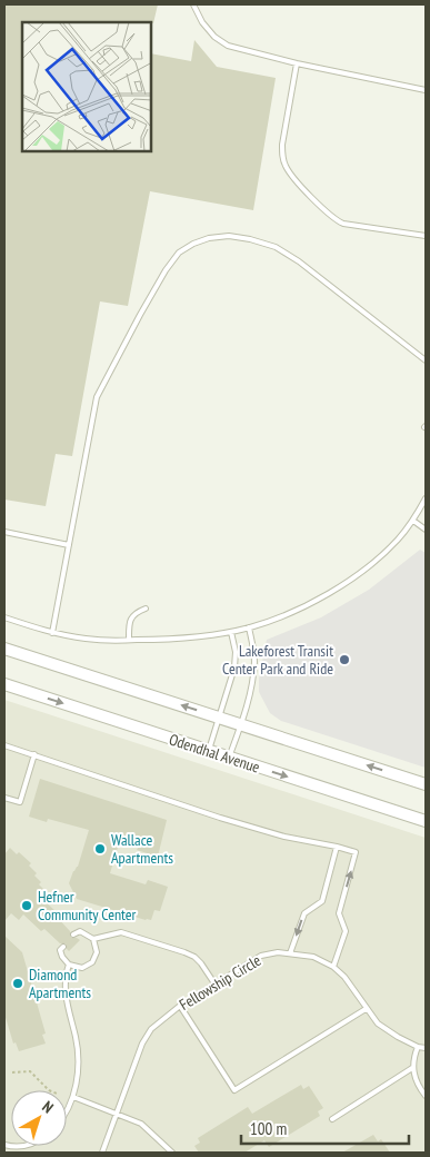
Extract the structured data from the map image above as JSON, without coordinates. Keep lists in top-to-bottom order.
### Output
{
  "streets": {
    "street": ["Odendhal Avenue"],
    "lane": ["Fellowship Circle"]
  },
  "places": [
    "Lakeforest Transit Center Park and Ride",
    "Wallace Apartments",
    "Hefner Community Center",
    "Diamond Apartments"
  ],
  "scale_bar": "100 m",
  "north": "top right"
}
